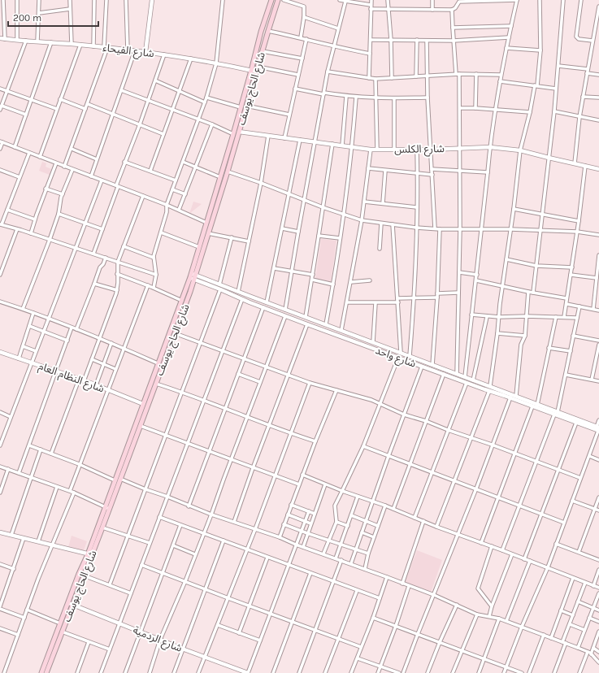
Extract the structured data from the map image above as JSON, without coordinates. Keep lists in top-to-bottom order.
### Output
{
  "streets": {
    "main road": ["شارع الحاج يوسف"],
    "street": [
      "شارع الفيحاء",
      "شارع الكلس",
      "شارع واحد",
      "شارع النظام العام",
      "شارع الردمية"
    ]
  },
  "crossings": [
    ["شارع الفيحاء", "شارع الحاج يوسف"],
    ["شارع الحاج يوسف", "شارع الكلس"],
    ["شارع الحاج يوسف", "شارع واحد"],
    ["شارع الحاج يوسف", "شارع النظام العام"],
    ["شارع الحاج يوسف", "شارع الردمية"]
  ],
  "scale_bar": "200 m"
}
